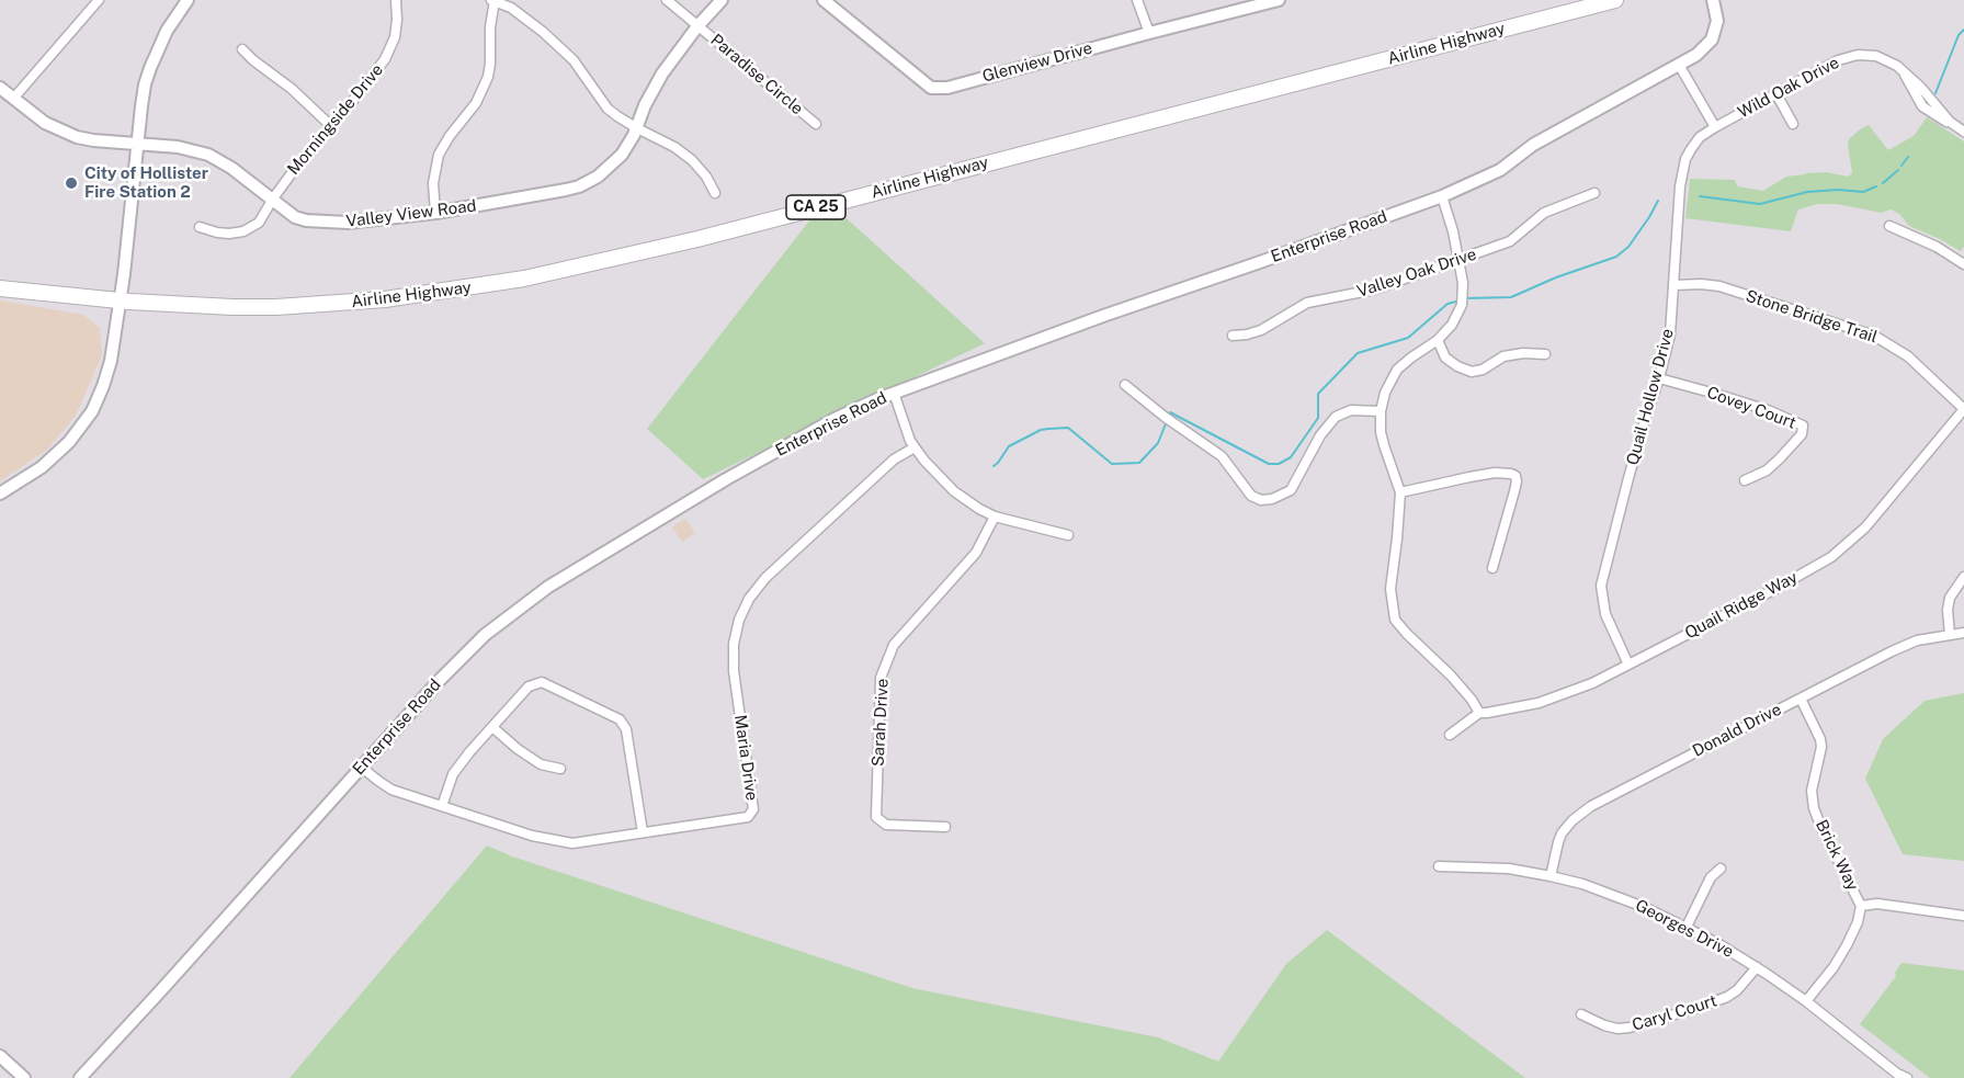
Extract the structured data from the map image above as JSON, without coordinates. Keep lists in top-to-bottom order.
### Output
{
  "streets": {
    "main road": ["Airline Highway", "CA 25"],
    "street": [
      "Glenview Drive",
      "Paradise Circle",
      "Wild Oak Drive",
      "Morningside Drive",
      "Valley View Road",
      "Enterprise Road",
      "Valley Oak Drive",
      "Stone Bridge Trail",
      "Quail Hollow Drive",
      "Covey Court",
      "Quail Ridge Way",
      "Sarah Drive",
      "Donald Drive",
      "Maria Drive",
      "Brick Way",
      "Georges Drive",
      "Caryl Court"
    ]
  },
  "crossings": [
    ["Paradise Circle", "Valley View Road"],
    ["Wild Oak Drive", "Quail Hollow Drive"],
    ["Morningside Drive", "Valley View Road"],
    ["Enterprise Road", "Maria Drive"],
    ["Stone Bridge Trail", "Quail Hollow Drive"],
    ["Stone Bridge Trail", "Quail Ridge Way"],
    ["Quail Hollow Drive", "Covey Court"],
    ["Quail Hollow Drive", "Quail Ridge Way"],
    ["Donald Drive", "Brick Way"],
    ["Donald Drive", "Georges Drive"],
    ["Brick Way", "Georges Drive"],
    ["Georges Drive", "Caryl Court"]
  ],
  "places": ["City of Hollister Fire Station 2"]
}
